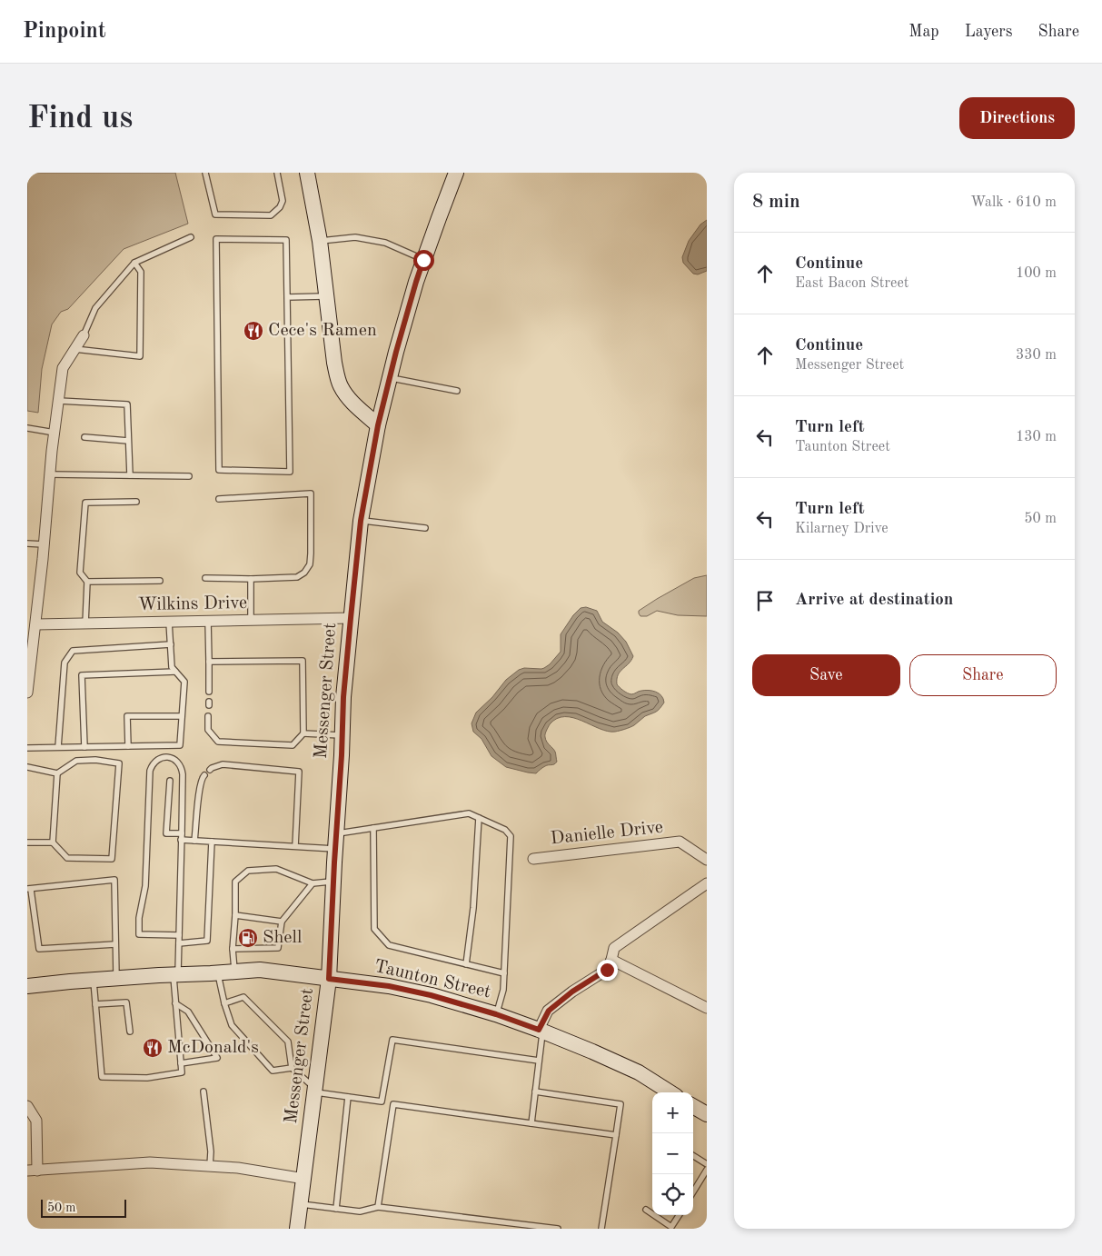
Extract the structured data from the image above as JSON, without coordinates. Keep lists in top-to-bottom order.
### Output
{
  "streets": {
    "main road": ["Messenger Street", "Taunton Street"],
    "street": ["Wilkins Drive", "Danielle Drive"]
  },
  "crossings": [
    ["Wilkins Drive", "Messenger Street"],
    ["Messenger Street", "Taunton Street"]
  ],
  "places": {
    "restaurant": ["Cece's Ramen", "McDonald's"],
    "fuel station": ["Shell"]
  },
  "scale_bar": "50 m",
  "page": {
    "header": "Pinpoint",
    "nav": ["Map", "Layers", "Share"],
    "buttons": [
      "Directions",
      ["Save", "Share"]
    ],
    "title": "Find us",
    "heading": ["8 min", "Walk · 610 m"],
    "list": [
      ["Continue", "East Bacon Street", "100 m"],
      ["Continue", "Messenger Street", "330 m"],
      ["Turn left", "Taunton Street", "130 m"],
      ["Turn left", "Kilarney Drive", "50 m"],
      "Arrive at destination"
    ],
    "map_buttons": ["+", "−"],
    "scale": "50 m"
  }
}
